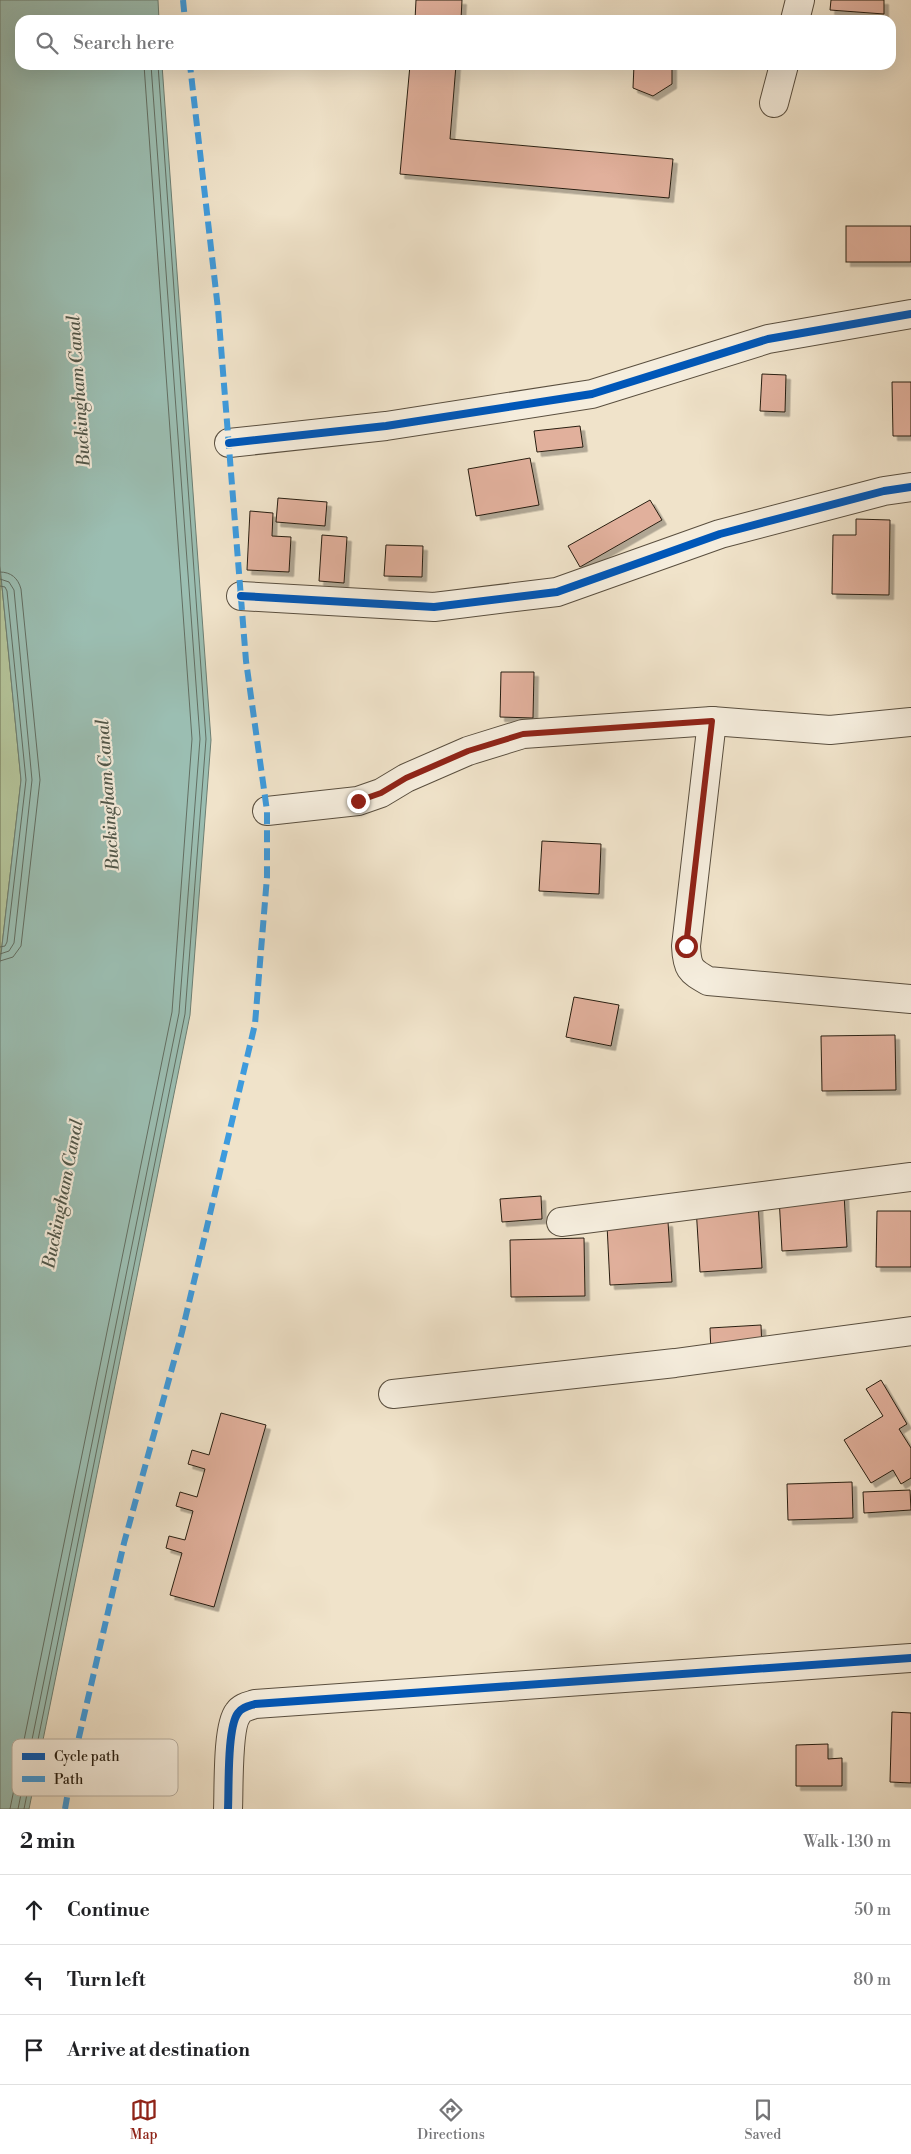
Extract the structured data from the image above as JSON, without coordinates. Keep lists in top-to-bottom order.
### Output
{
  "water": ["Buckingham Canal"],
  "legend": ["Cycle path", "Path"],
  "page": {
    "search": "Search here",
    "heading": ["2 min", "Walk · 130 m"],
    "list": [
      ["Continue", "50 m"],
      ["Turn left", "80 m"],
      "Arrive at destination"
    ],
    "nav": ["Map", "Directions", "Saved"]
  }
}
